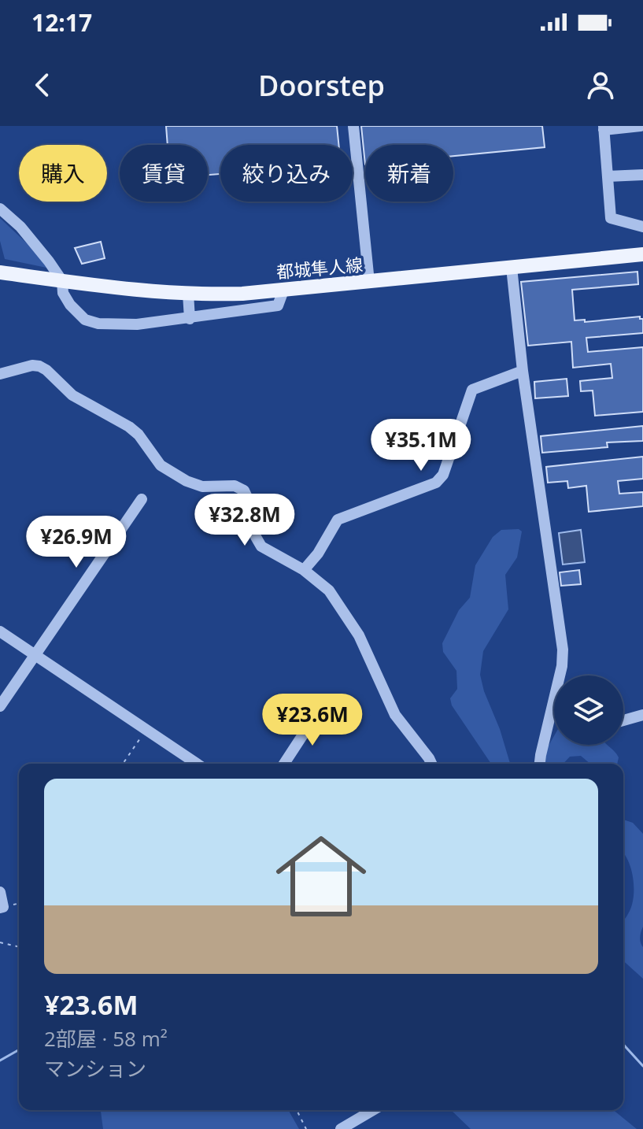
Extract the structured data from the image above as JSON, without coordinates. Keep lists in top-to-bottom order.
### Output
{
  "streets": {
    "main road": ["都城隼人線"]
  },
  "page": {
    "status": "12:17",
    "header": "Doorstep",
    "chip": [
      "購入",
      "賃貸",
      "絞り込み",
      "新着"
    ],
    "price": [
      "¥35.1M",
      "¥32.8M",
      "¥26.9M",
      "¥23.6M"
    ],
    "list": [
      {
        "name": "¥23.6M",
        "note": "2部屋 · 58 m² · マンション"
      }
    ]
  }
}
